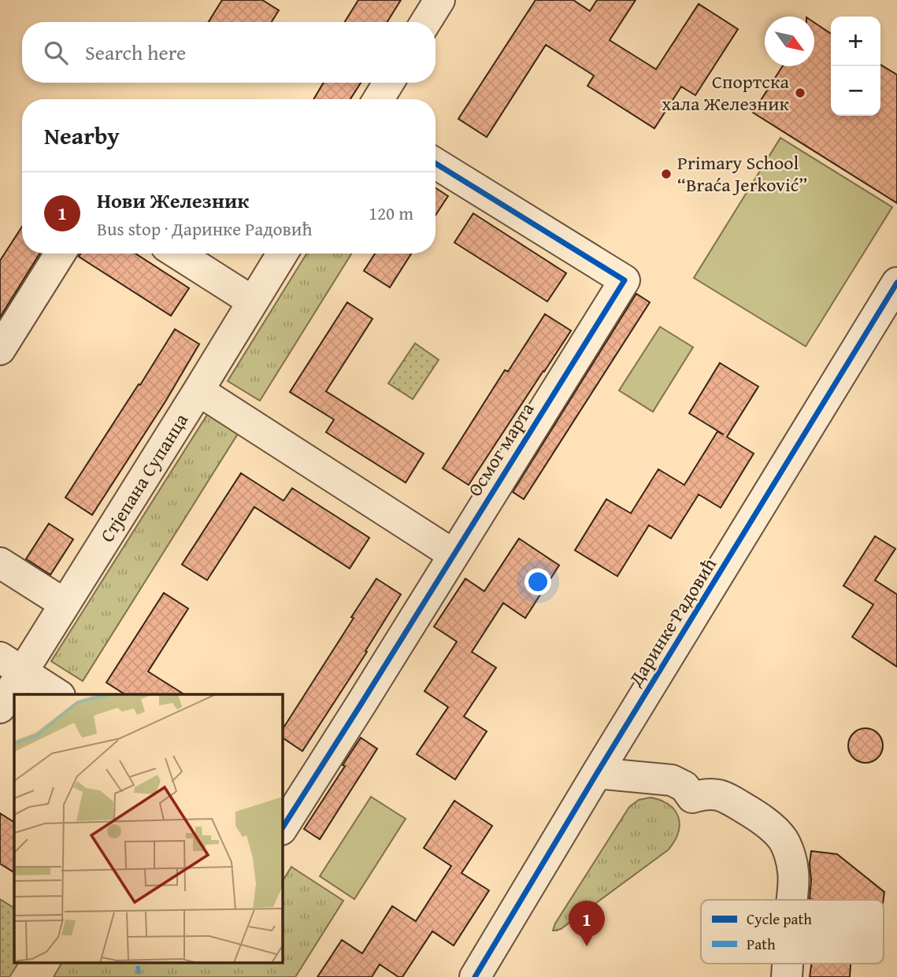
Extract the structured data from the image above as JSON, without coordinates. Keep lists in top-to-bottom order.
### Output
{
  "streets": {
    "street": ["Осмог марта", "Стјепана Супанца", "Даринке Радовић"]
  },
  "places": ["Спортска хала Железник", "Primary School “Braća Jerković”"],
  "legend": ["Cycle path", "Path"],
  "north": "bottom right",
  "page": {
    "map_buttons": ["+", "−"],
    "search": "Search here",
    "heading": "Nearby",
    "list": [
      {
        "mark": "1",
        "name": "Нови Железник",
        "note": "Bus stop · Даринке Радовић",
        "value": "120 m"
      }
    ],
    "pins": "1"
  }
}
